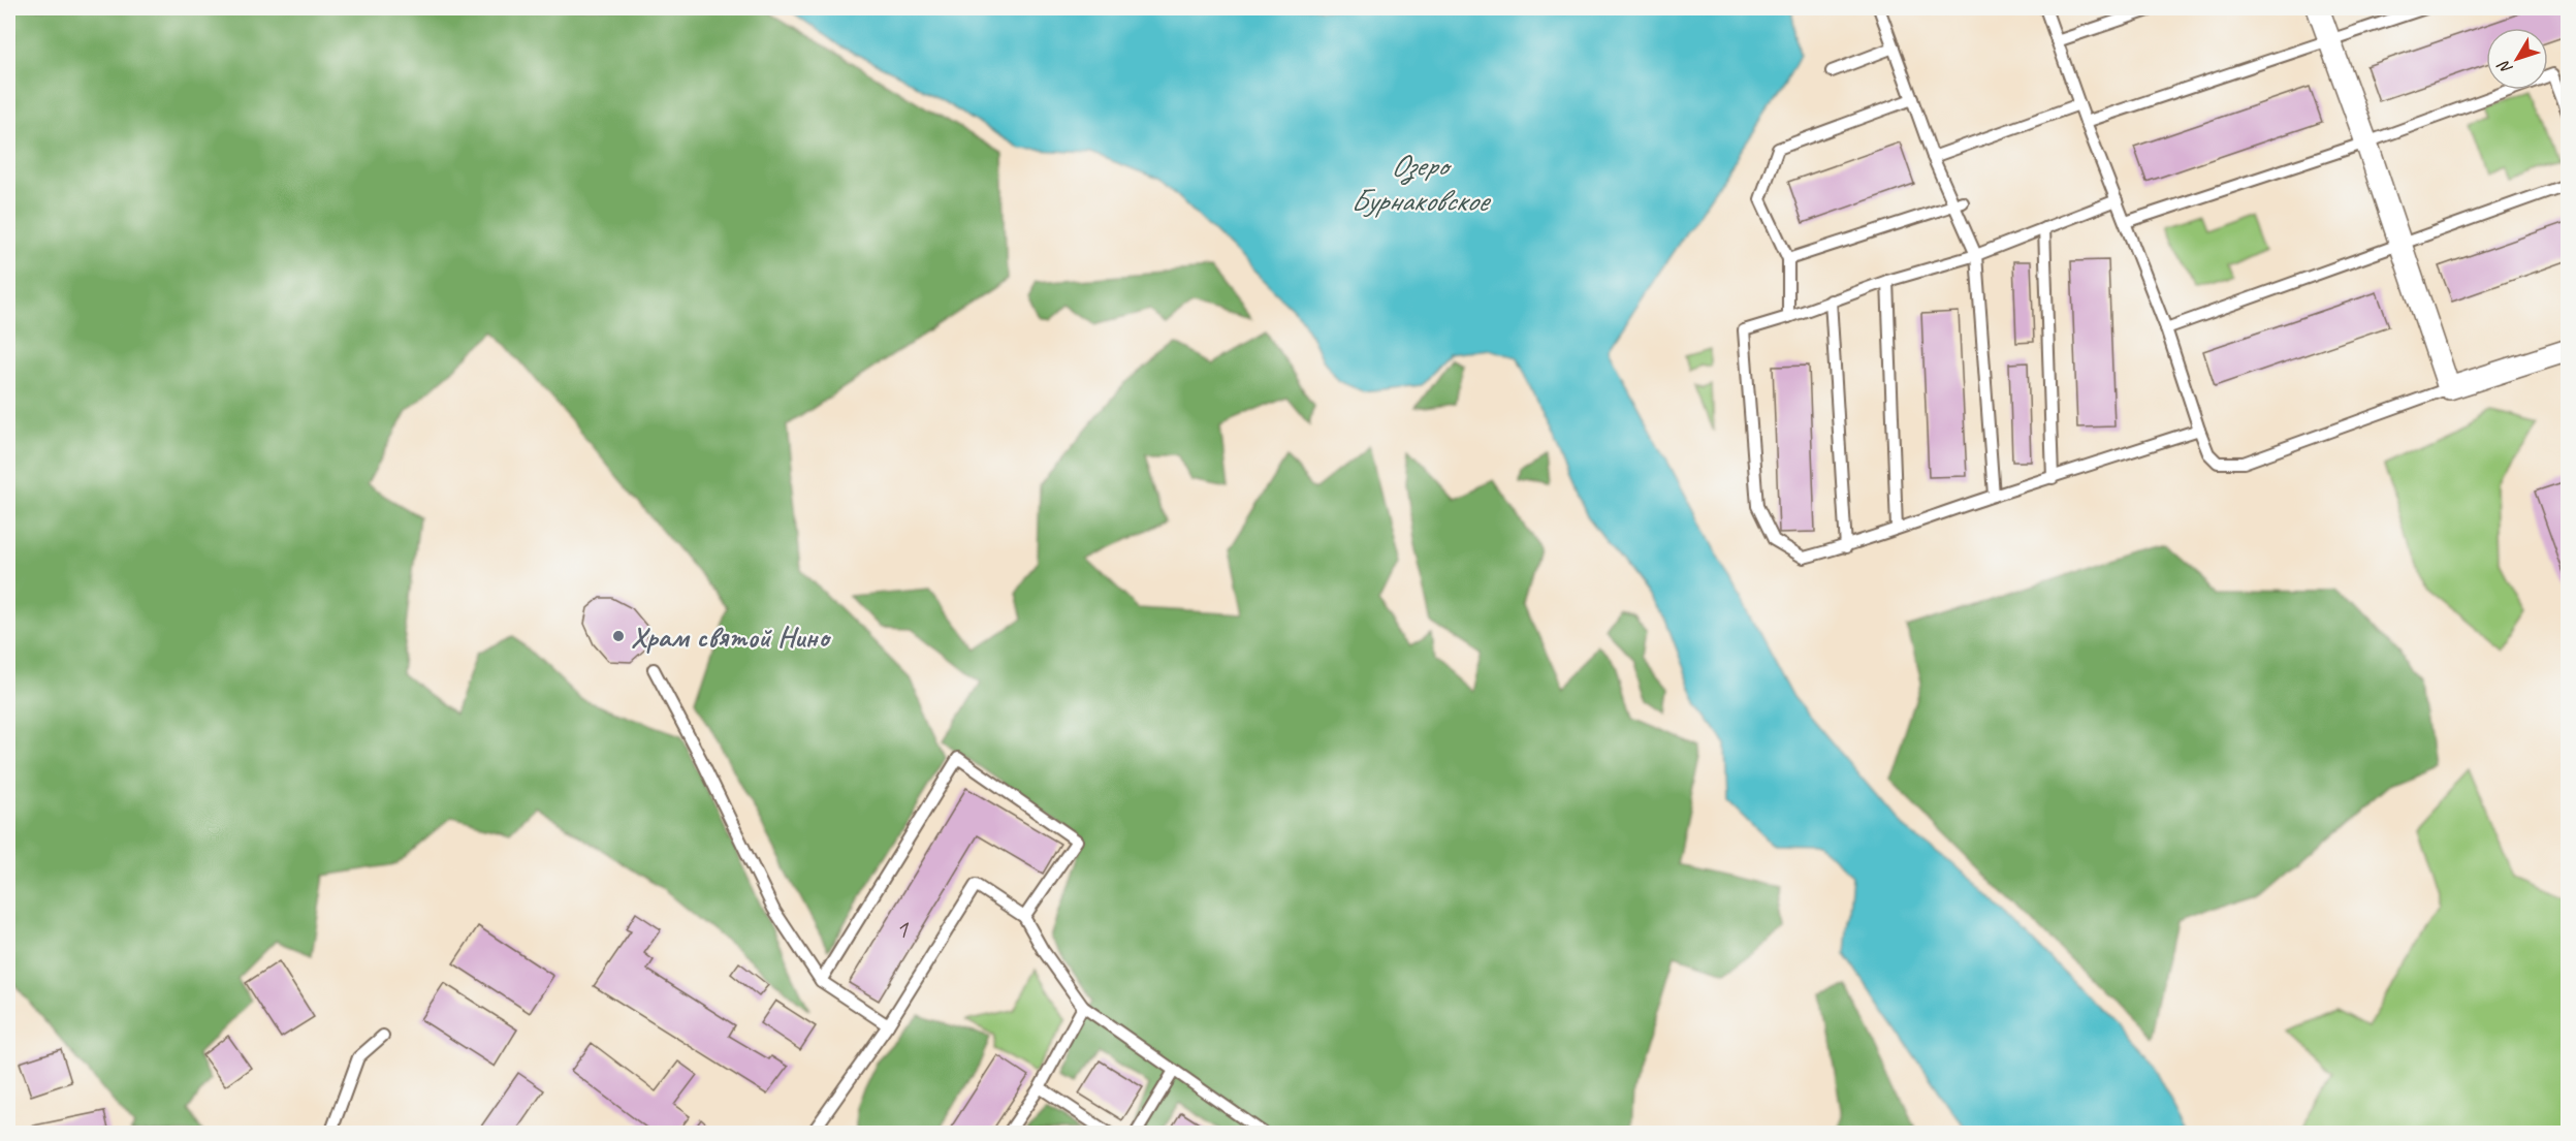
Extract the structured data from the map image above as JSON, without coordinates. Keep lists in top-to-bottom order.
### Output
{
  "water": ["Озеро Бурнаковское"],
  "places": ["Храм святой Нино"],
  "house_numbers": ["1"],
  "north": "bottom left"
}
